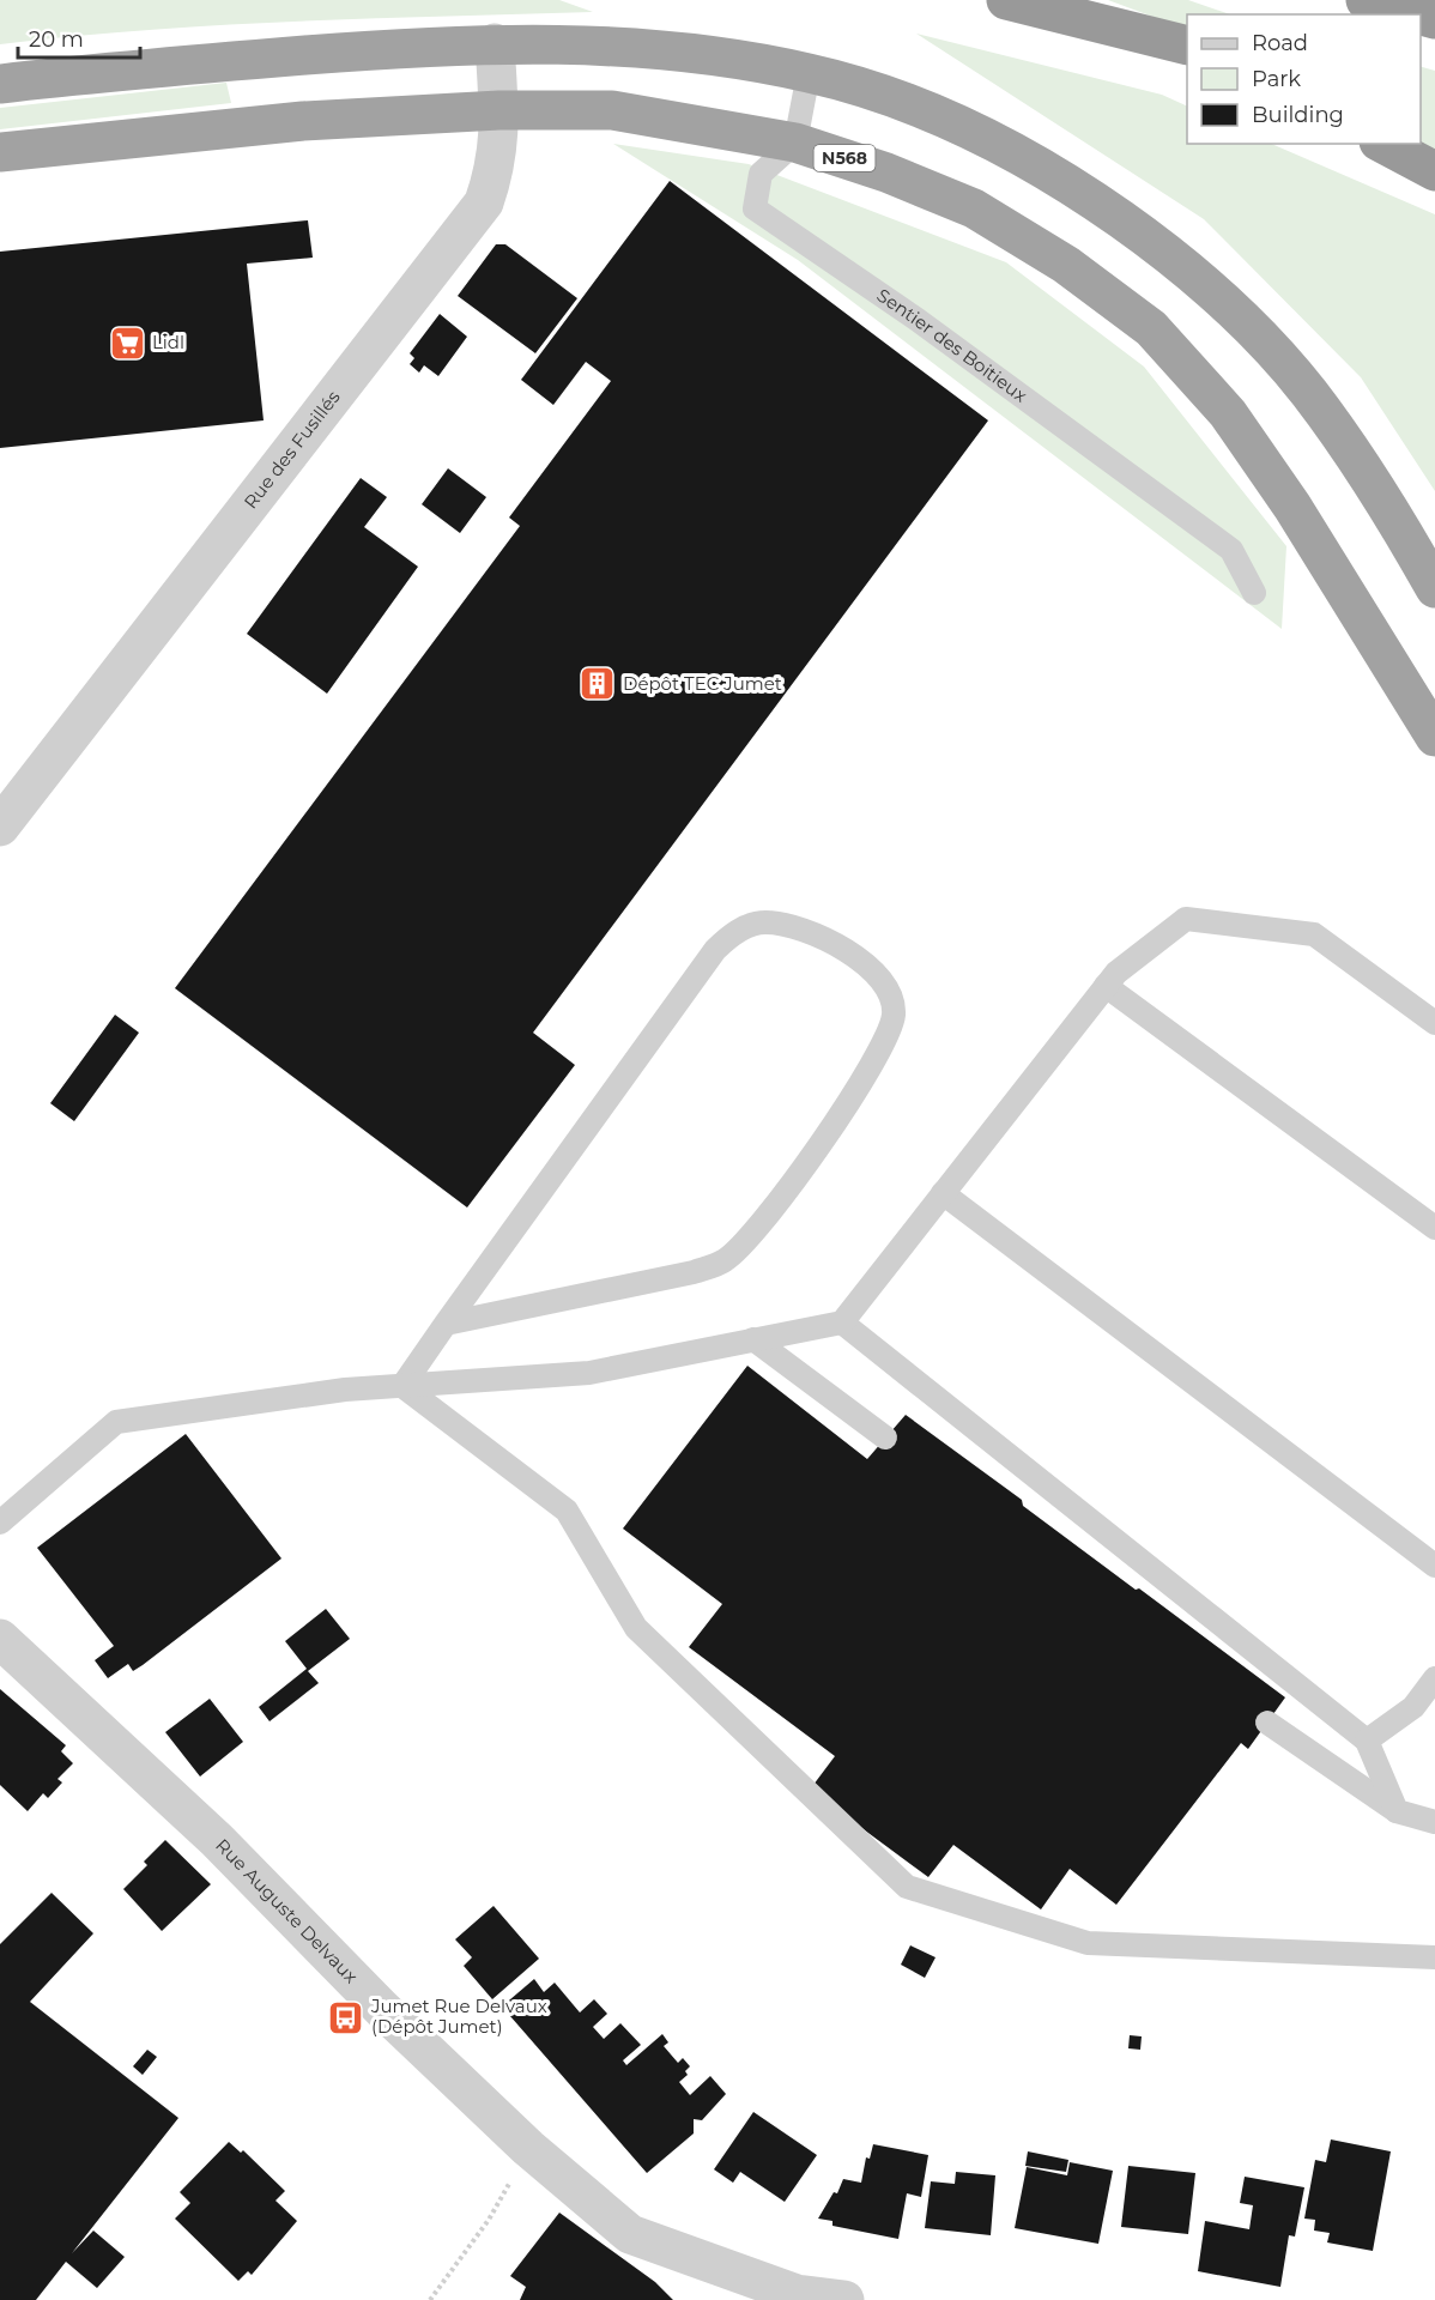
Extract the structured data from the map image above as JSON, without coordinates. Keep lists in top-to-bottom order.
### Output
{
  "streets": {
    "highway": ["N568"],
    "street": ["Rue des Fusillés", "Rue Auguste Delvaux"],
    "lane": ["Sentier des Boitieux"]
  },
  "crossings": [
    ["N568", "Sentier des Boitieux"],
    ["N568", "Rue des Fusillés"]
  ],
  "places": {
    "supermarket": ["Lidl"],
    "building": ["Dépôt TEC Jumet"],
    "bus stop": ["Jumet Rue Delvaux (Dépôt Jumet)"]
  },
  "legend": ["Road", "Park", "Building"],
  "scale_bar": "20 m"
}
